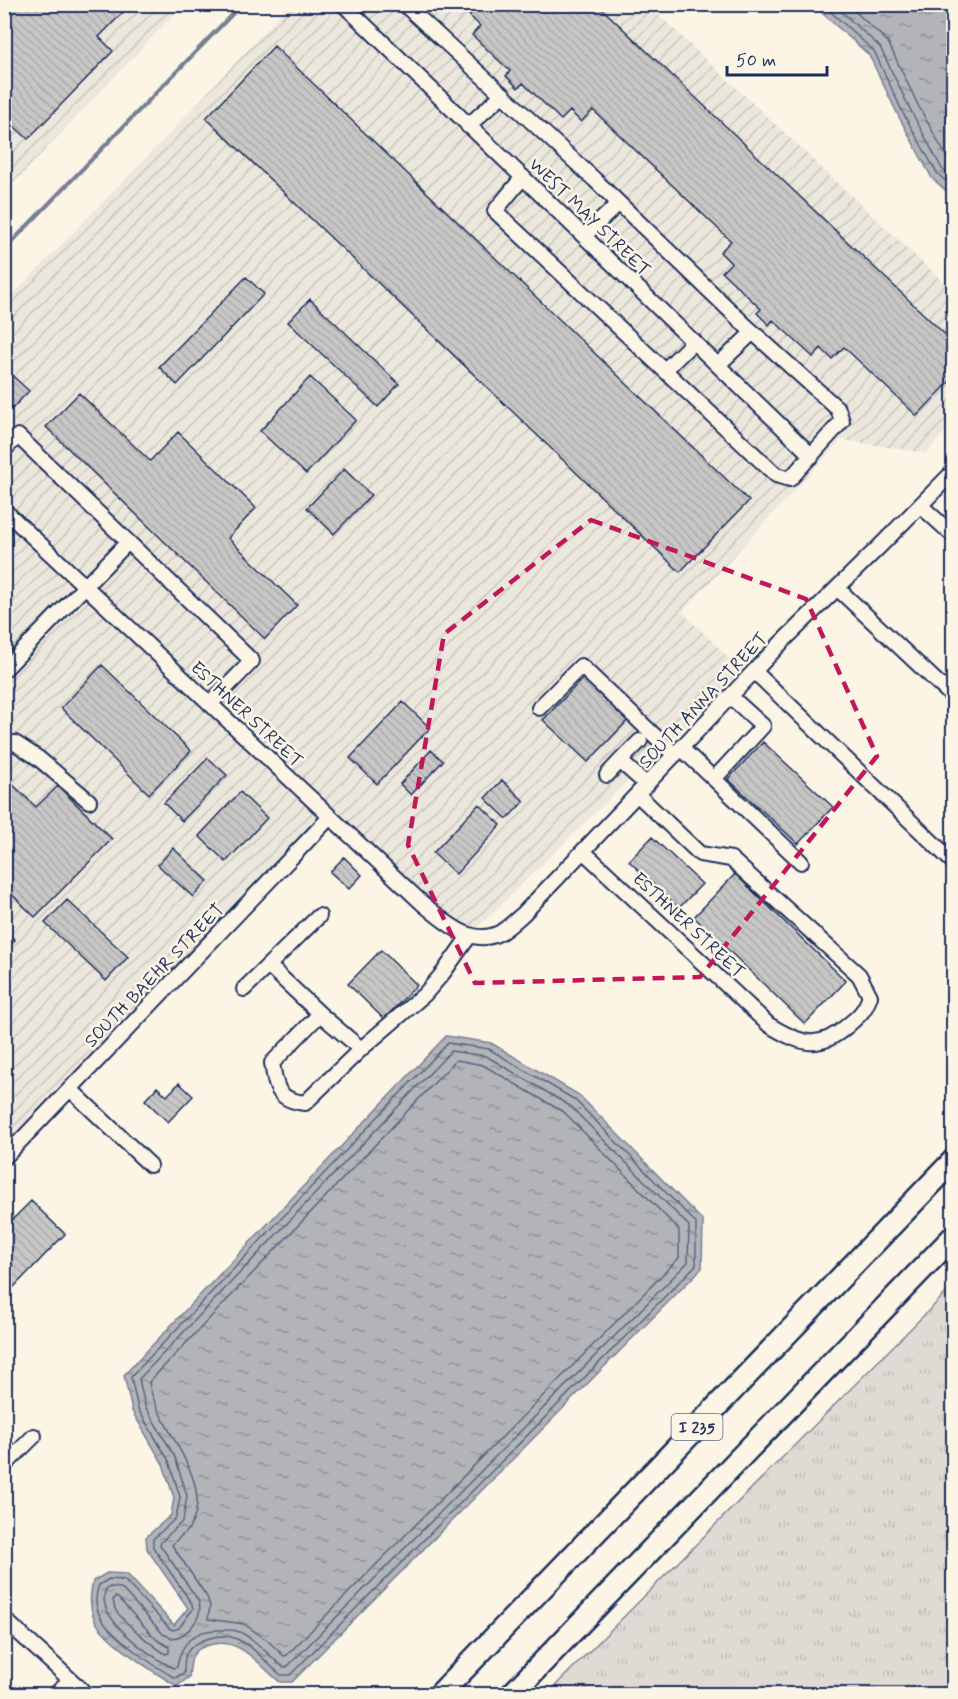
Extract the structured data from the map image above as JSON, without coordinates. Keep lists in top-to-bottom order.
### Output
{
  "streets": {
    "highway": ["I 235"],
    "street": [
      "WEST MAY STREET",
      "SOUTH ANNA STREET",
      "ESTHNER STREET",
      "SOUTH BAEHR STREET"
    ]
  },
  "crossings": [
    ["SOUTH ANNA STREET", "ESTHNER STREET"],
    ["ESTHNER STREET", "SOUTH BAEHR STREET"]
  ],
  "scale_bar": "50 m"
}
